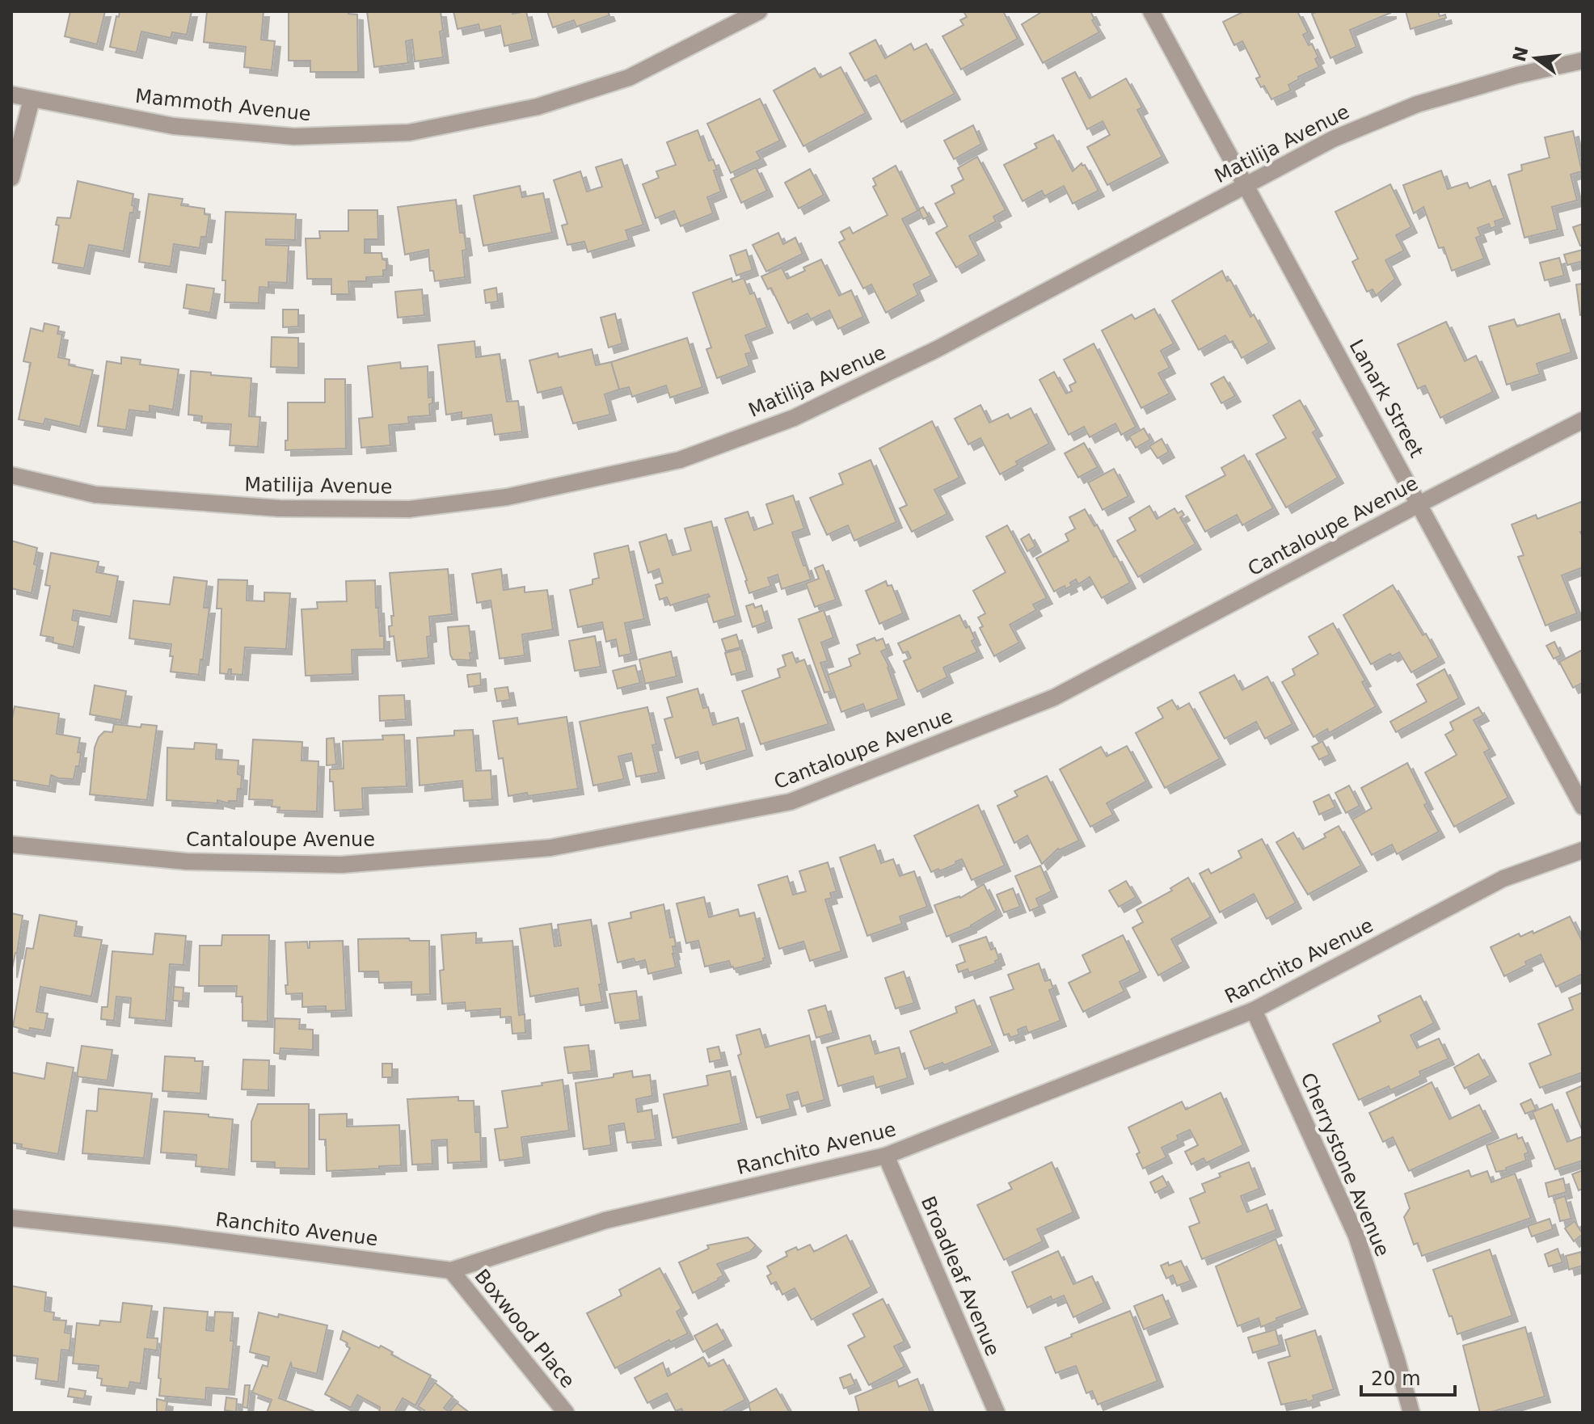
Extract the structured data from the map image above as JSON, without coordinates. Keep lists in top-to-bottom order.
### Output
{
  "streets": {
    "street": [
      "Mammoth Avenue",
      "Matilija Avenue",
      "Lanark Street",
      "Cantaloupe Avenue",
      "Ranchito Avenue",
      "Cherrystone Avenue",
      "Broadleaf Avenue",
      "Boxwood Place"
    ]
  },
  "crossings": [
    ["Matilija Avenue", "Lanark Street"],
    ["Lanark Street", "Cantaloupe Avenue"],
    ["Ranchito Avenue", "Cherrystone Avenue"],
    ["Ranchito Avenue", "Broadleaf Avenue"],
    ["Ranchito Avenue", "Boxwood Place"]
  ],
  "scale_bar": "20 m",
  "north": "left"
}
